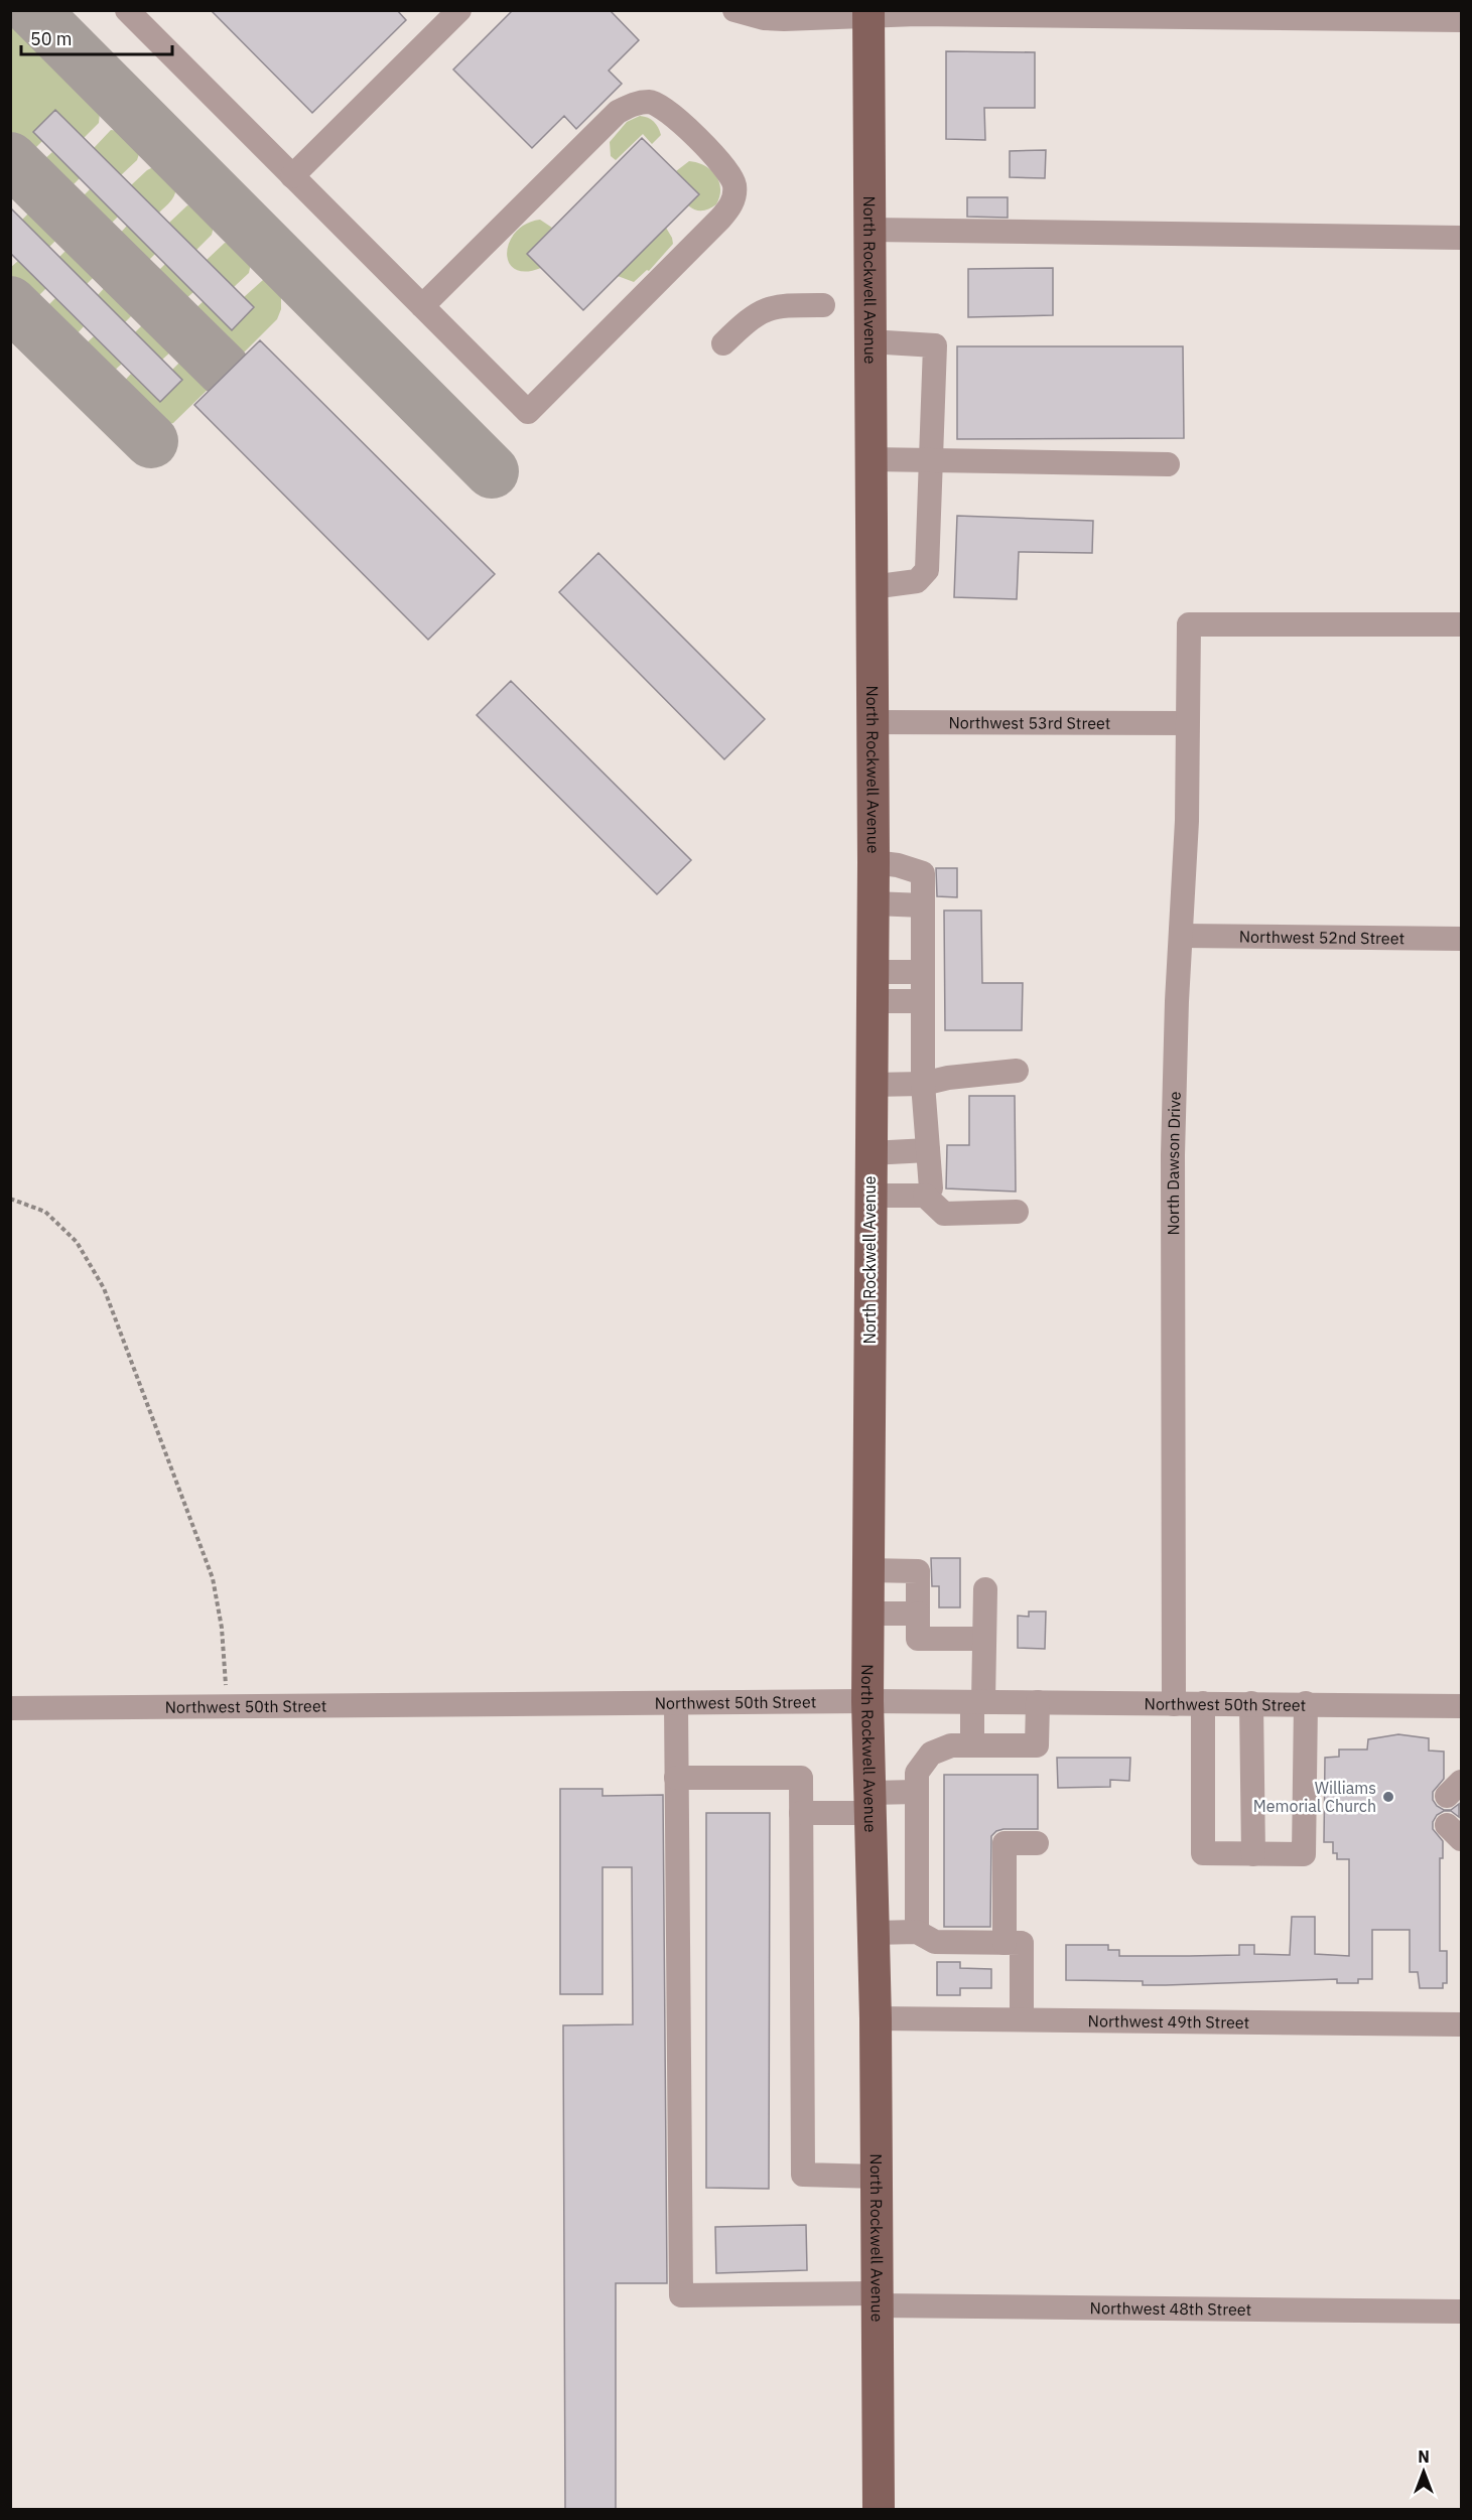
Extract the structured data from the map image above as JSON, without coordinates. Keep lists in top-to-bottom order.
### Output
{
  "streets": {
    "main road": ["North Rockwell Avenue"],
    "street": [
      "Northwest 53rd Street",
      "Northwest 52nd Street",
      "North Dawson Drive",
      "Northwest 50th Street",
      "Northwest 49th Street",
      "Northwest 48th Street"
    ]
  },
  "crossings": [
    ["North Rockwell Avenue", "Northwest 53rd Street"],
    ["North Rockwell Avenue", "Northwest 50th Street"],
    ["North Rockwell Avenue", "Northwest 49th Street"],
    ["North Rockwell Avenue", "Northwest 48th Street"],
    ["Northwest 53rd Street", "North Dawson Drive"],
    ["Northwest 52nd Street", "North Dawson Drive"],
    ["North Dawson Drive", "Northwest 50th Street"]
  ],
  "places": ["Williams Memorial Church"],
  "scale_bar": "50 m",
  "north": "top"
}
